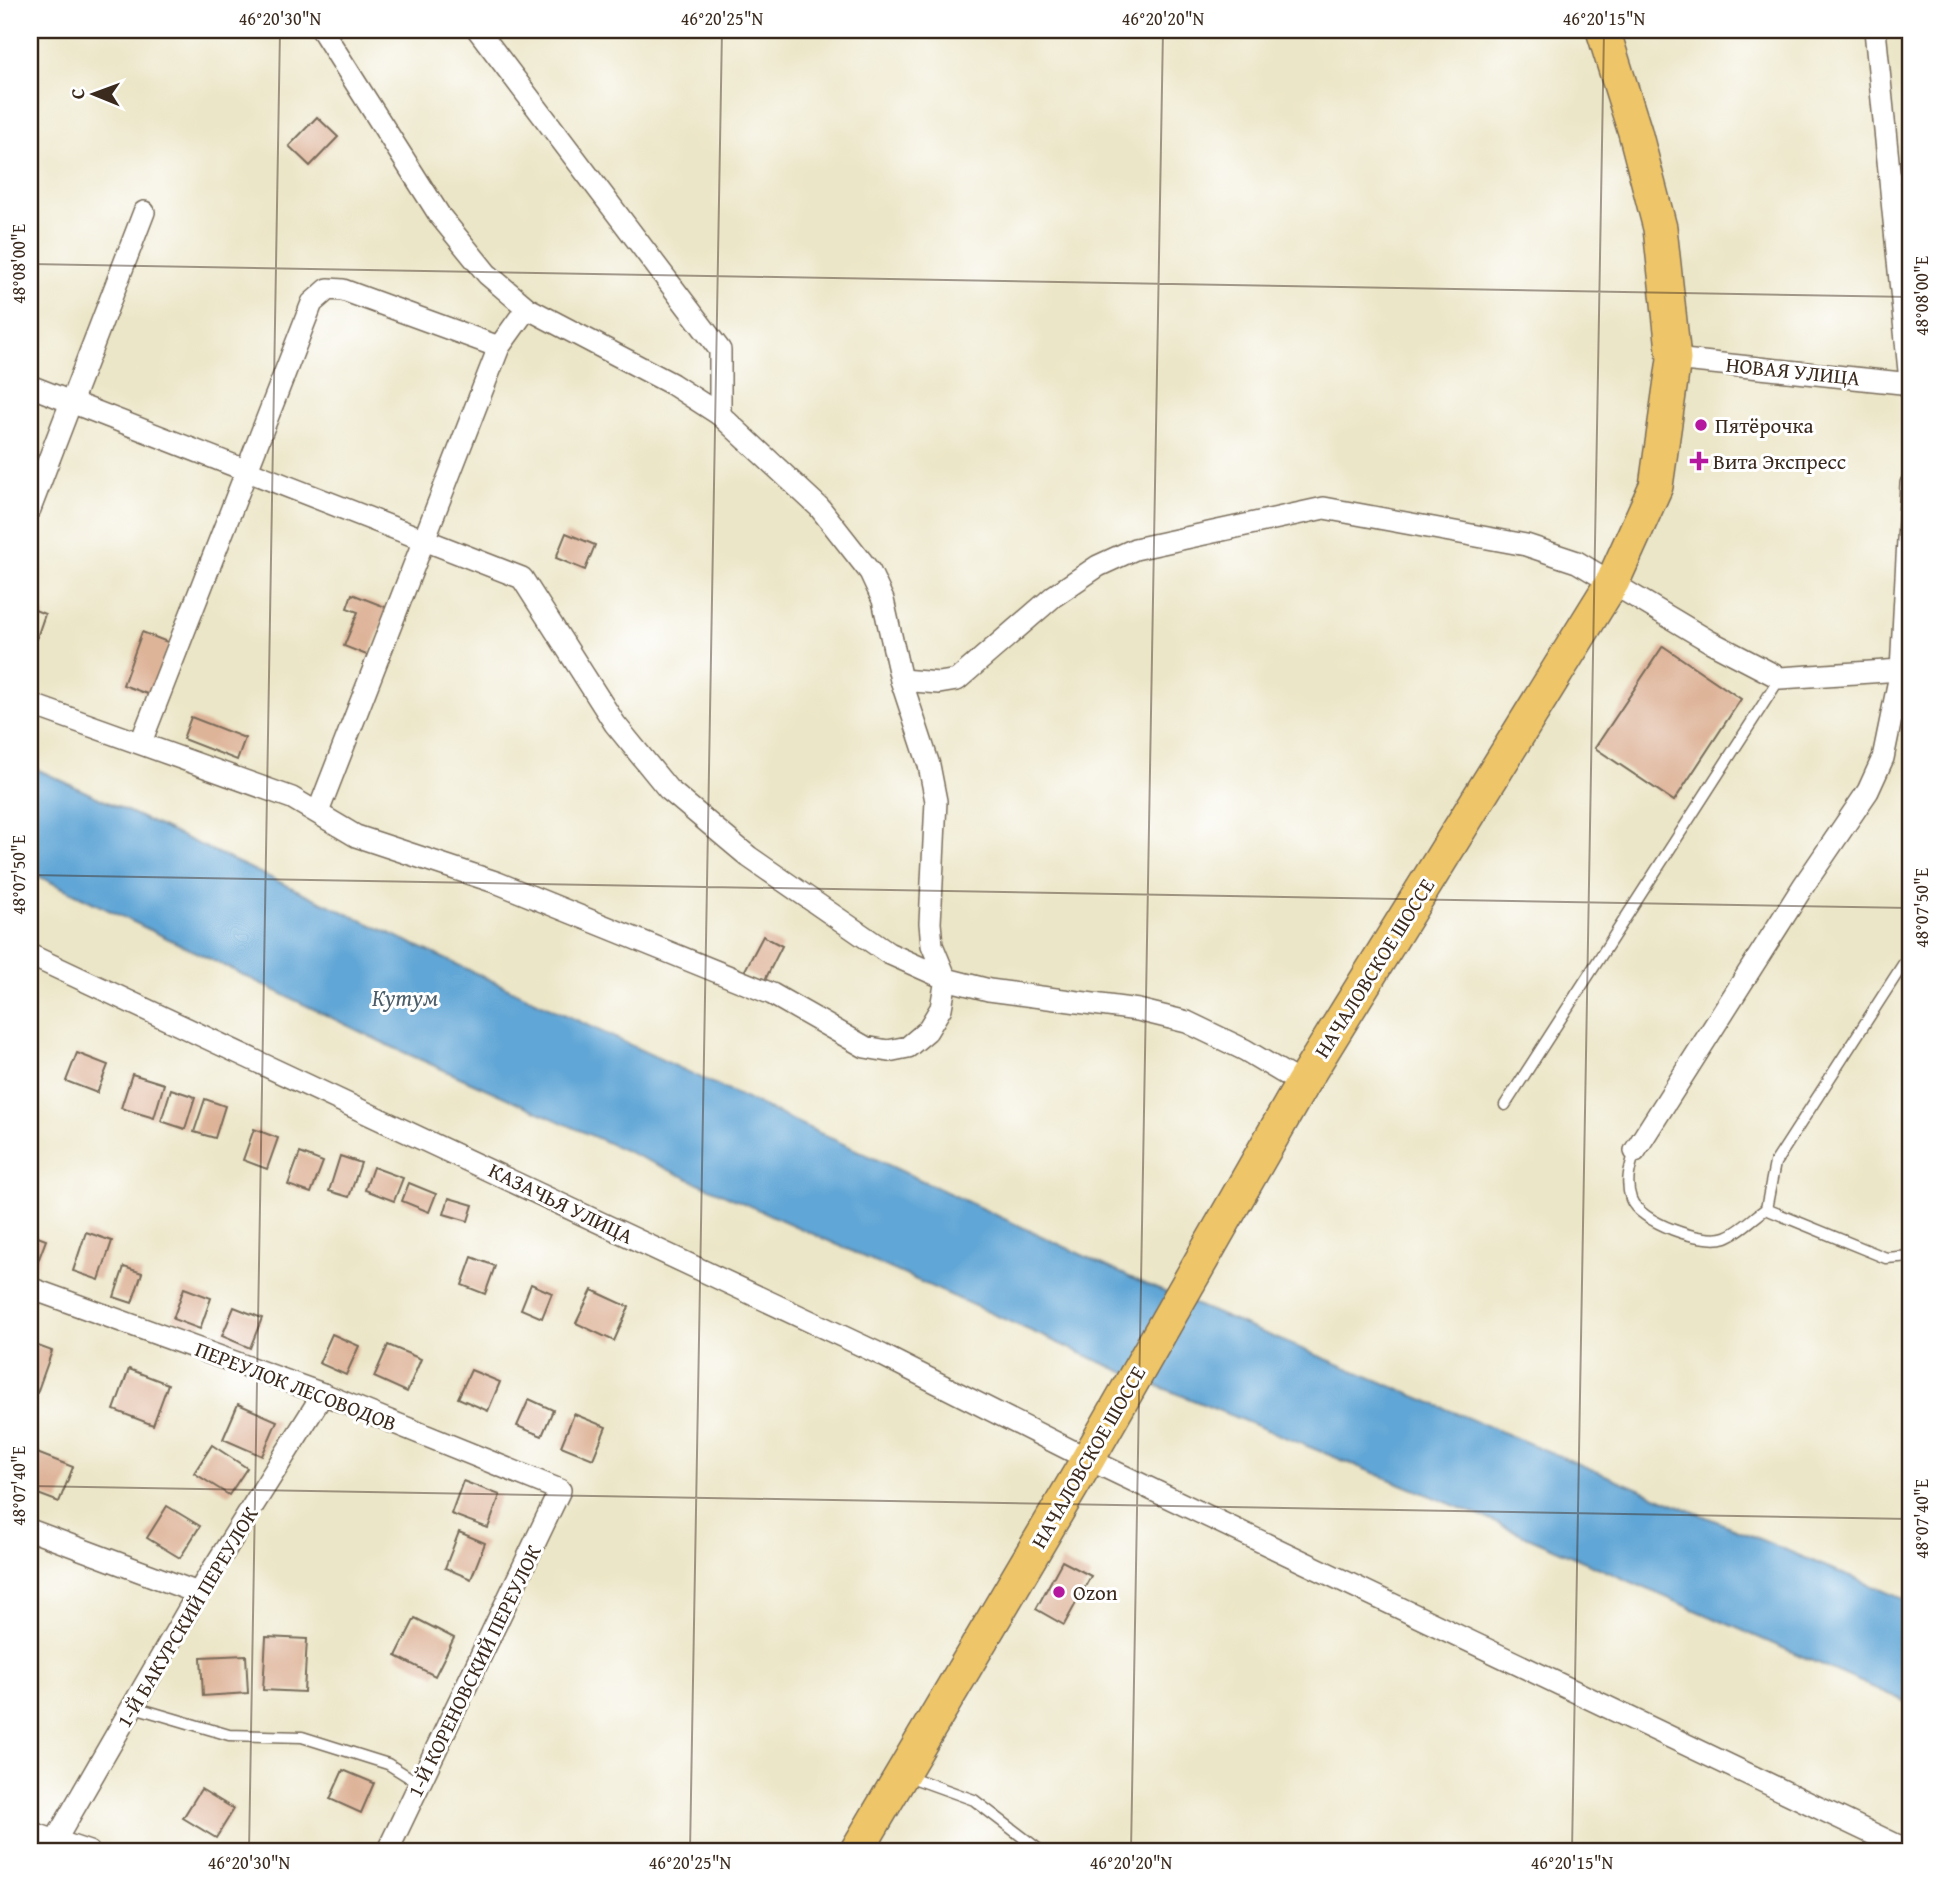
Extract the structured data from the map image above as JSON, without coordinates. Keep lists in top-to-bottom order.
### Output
{
  "streets": {
    "main road": ["НАЧАЛОВСКОЕ ШОССЕ"],
    "street": [
      "НОВАЯ УЛИЦА",
      "КАЗАЧЬЯ УЛИЦА",
      "ПЕРЕУЛОК ЛЕСОВОДОВ",
      "1-Й БАКУРСКИЙ ПЕРЕУЛОК",
      "1-Й КОРЕНОВСКИЙ ПЕРЕУЛОК"
    ]
  },
  "crossings": [
    ["НОВАЯ УЛИЦА", "НАЧАЛОВСКОЕ ШОССЕ"],
    ["НАЧАЛОВСКОЕ ШОССЕ", "КАЗАЧЬЯ УЛИЦА"],
    ["ПЕРЕУЛОК ЛЕСОВОДОВ", "1-Й БАКУРСКИЙ ПЕРЕУЛОК"],
    ["ПЕРЕУЛОК ЛЕСОВОДОВ", "1-Й КОРЕНОВСКИЙ ПЕРЕУЛОК"]
  ],
  "water": ["Кутум"],
  "places": {
    "other": ["Пятёрочка", "Ozon"],
    "health": ["Вита Экспресс"]
  },
  "north": "left",
  "coordinates": [
    "46°20'30\"N",
    "46°20'25\"N",
    "46°20'20\"N",
    "46°20'15\"N",
    "48°08'00\"E",
    "48°07'50\"E",
    "48°07'40\"E"
  ]
}
